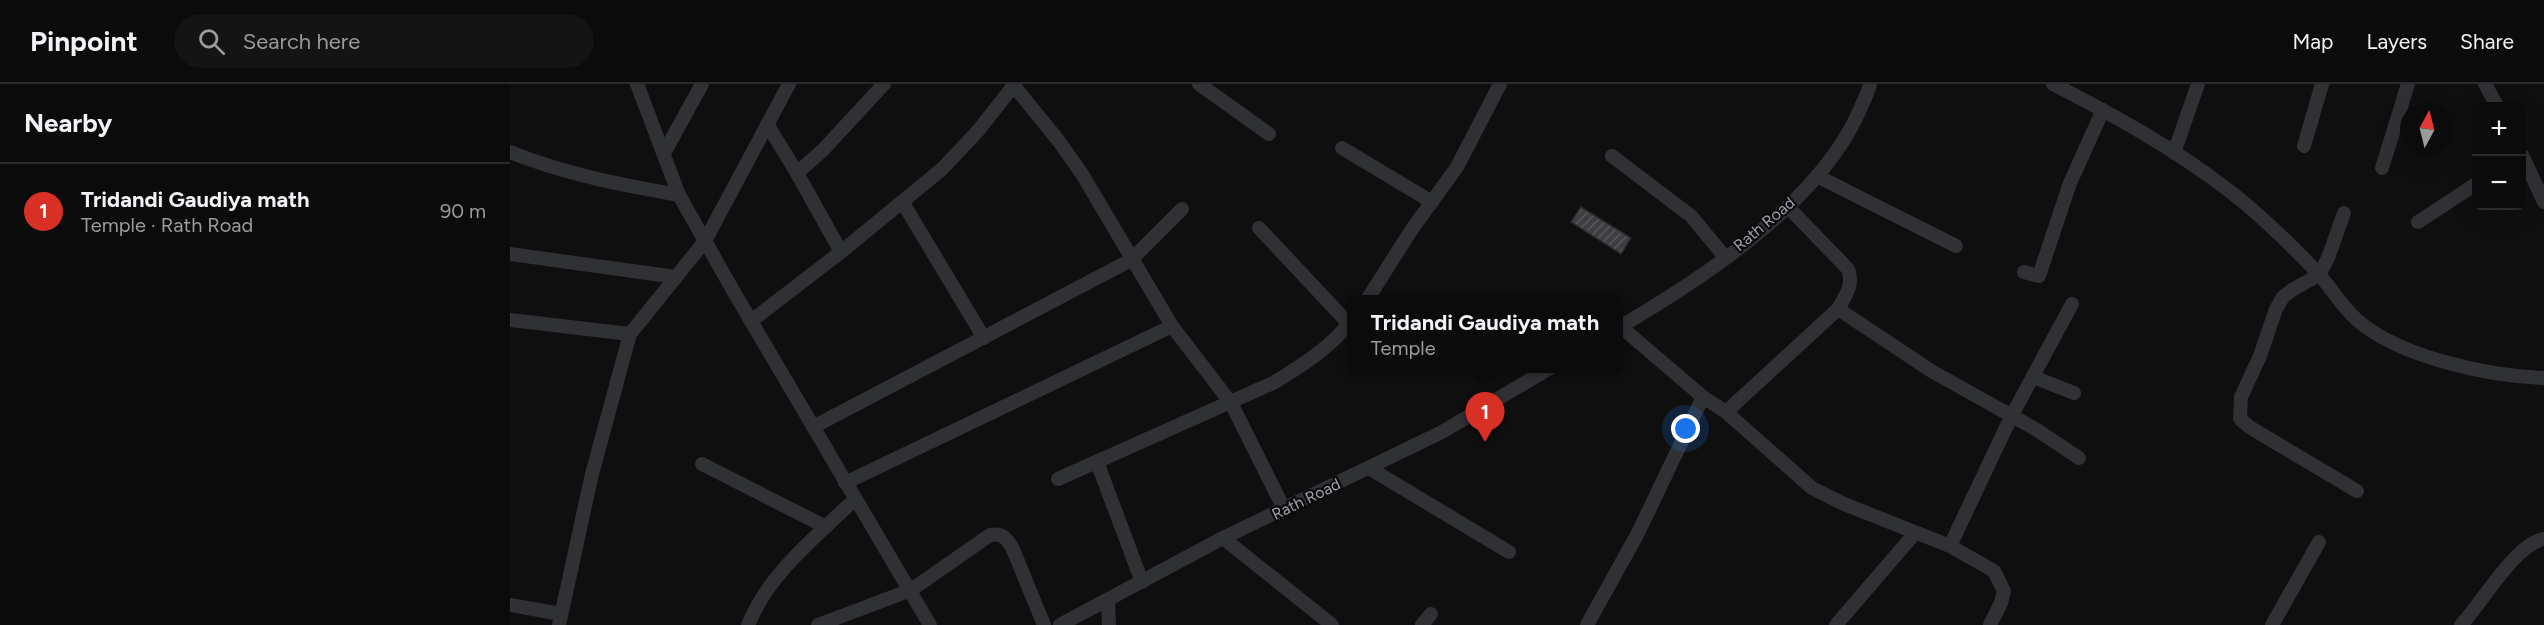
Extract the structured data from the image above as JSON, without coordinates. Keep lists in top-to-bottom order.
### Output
{
  "streets": {
    "street": ["Rath Road"]
  },
  "north": "top",
  "page": {
    "header": "Pinpoint",
    "search": "Search here",
    "nav": ["Map", "Layers", "Share"],
    "heading": "Nearby",
    "map_buttons": ["+", "−"],
    "list": [
      {
        "mark": "1",
        "name": "Tridandi Gaudiya math",
        "note": "Temple · Rath Road",
        "value": "90 m"
      }
    ],
    "popup": ["Tridandi Gaudiya math", "Temple"],
    "pins": "1"
  }
}
